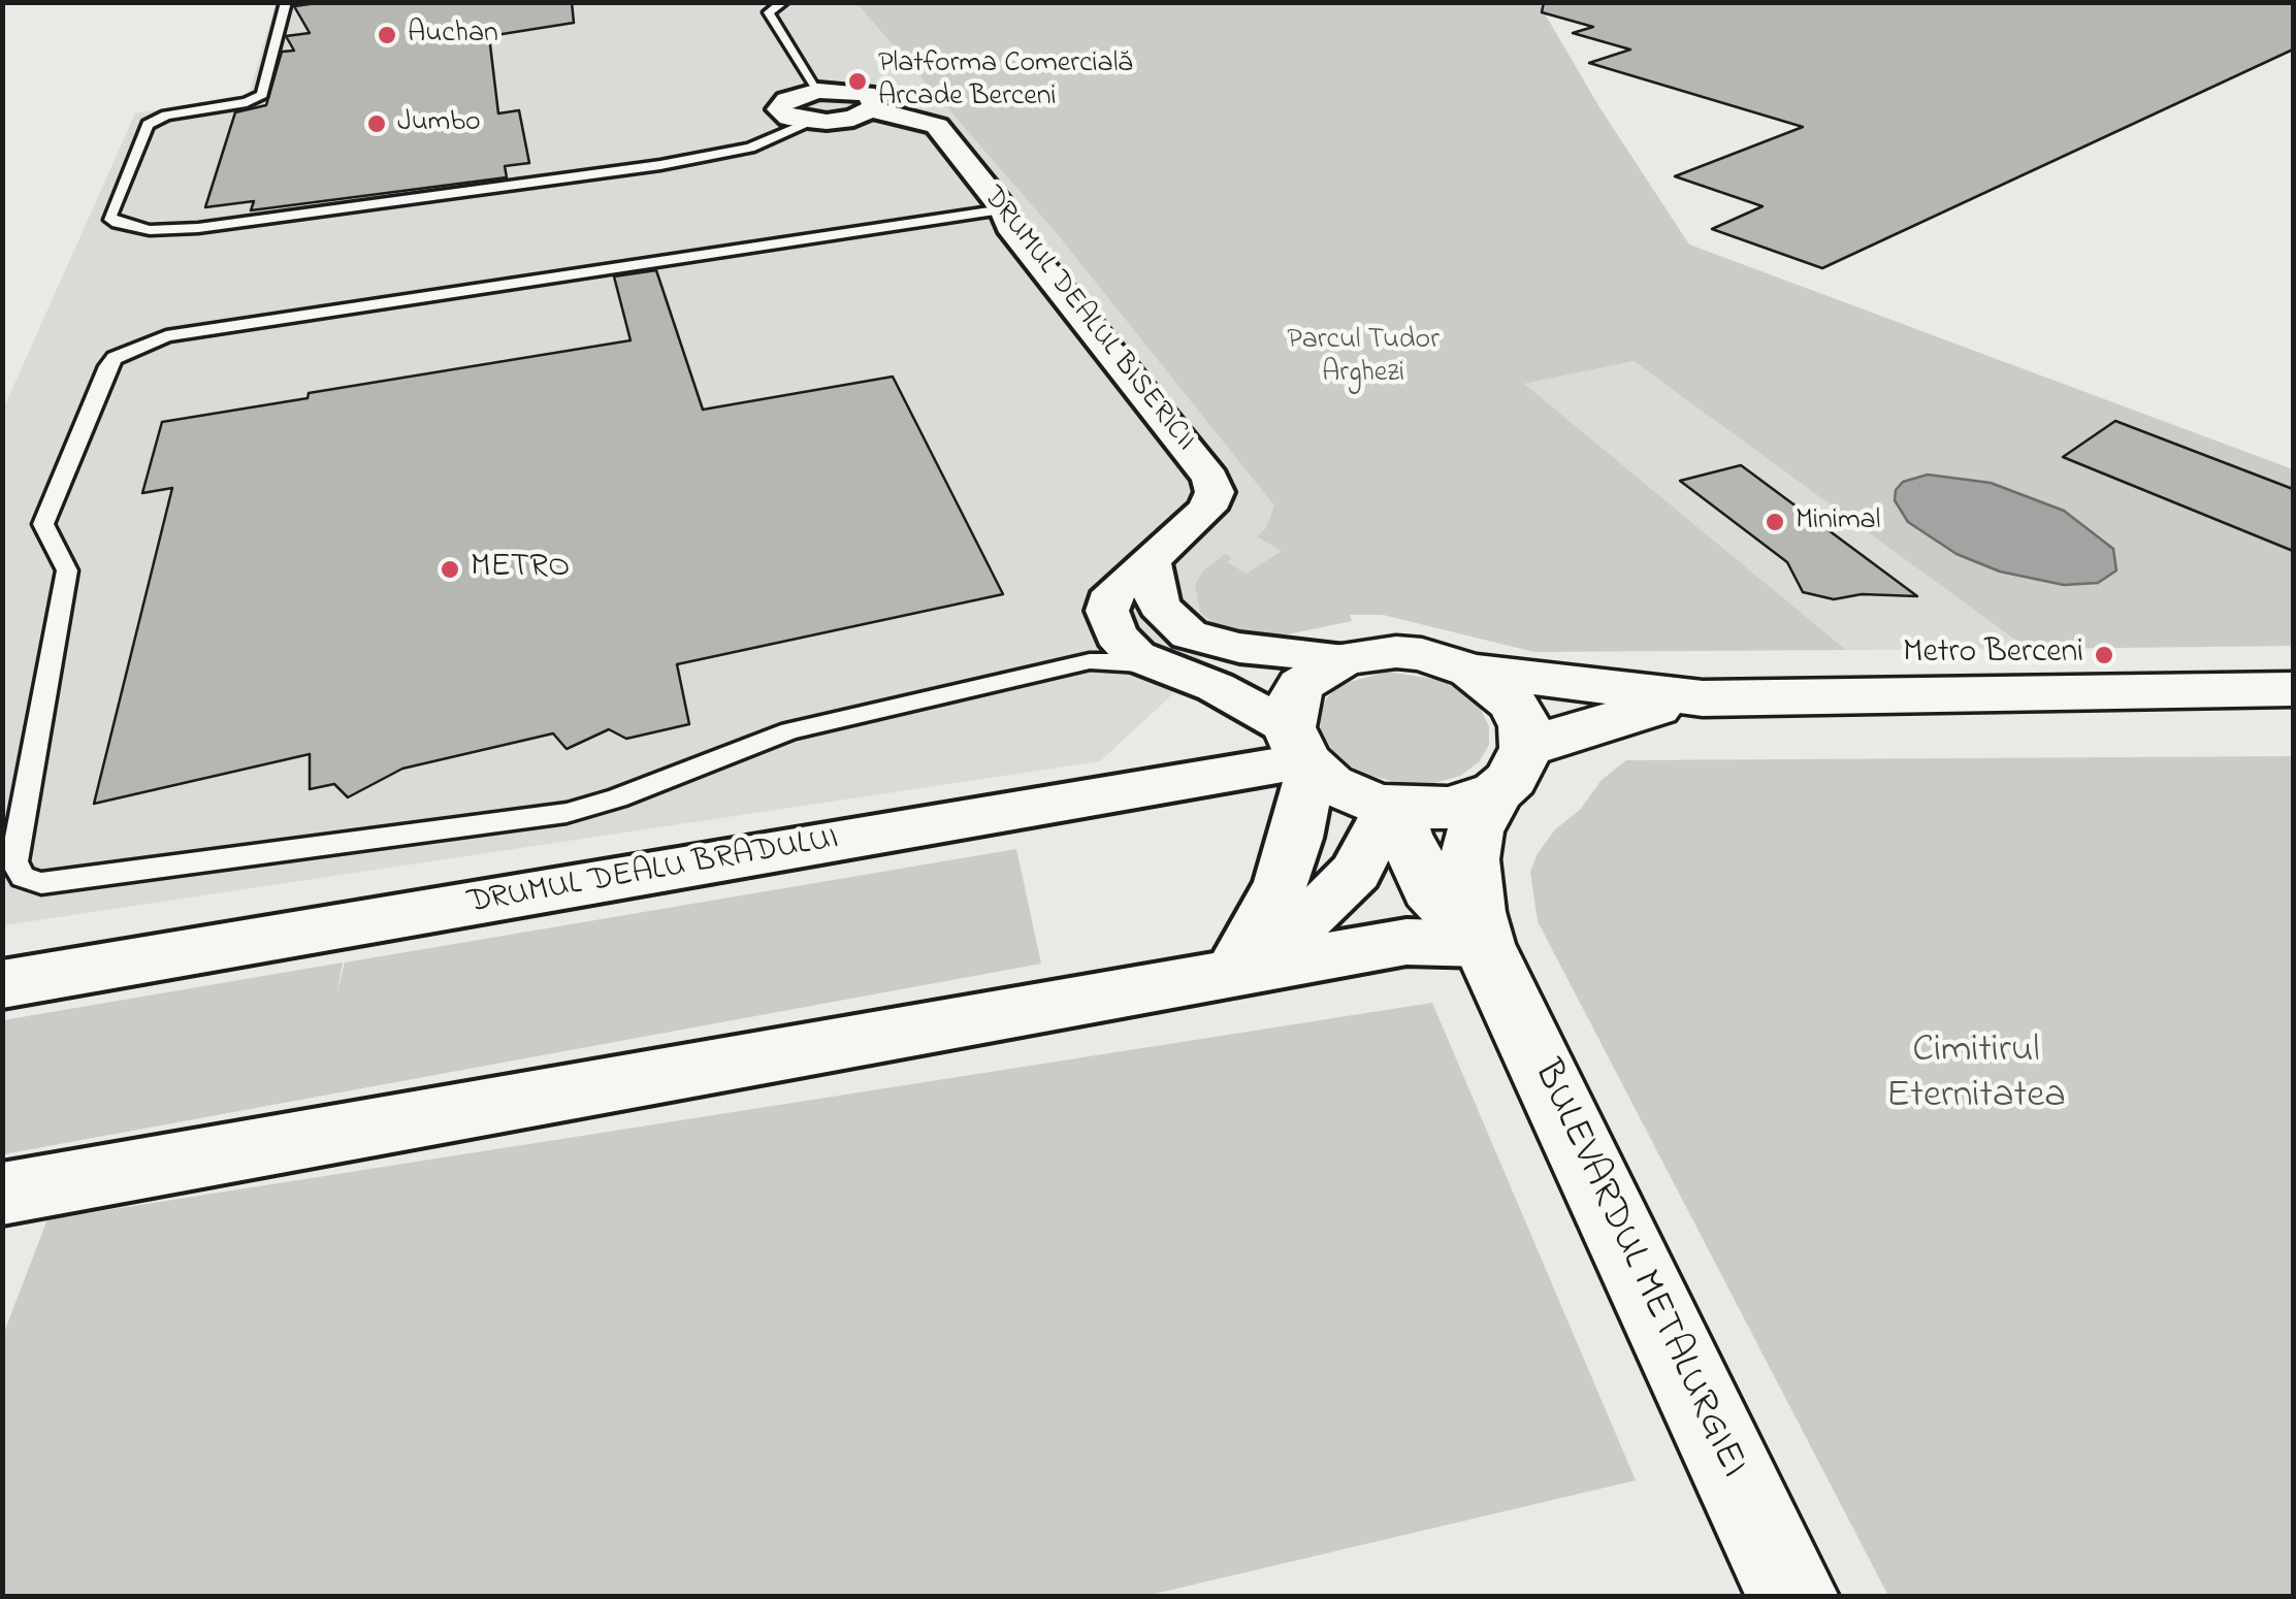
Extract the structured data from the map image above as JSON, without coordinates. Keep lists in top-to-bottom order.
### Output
{
  "streets": {
    "main road": ["BULEVARDUL METALURGIEI"],
    "street": ["DRUMUL DEALUL BISERICII", "DRUMUL DEALU BRADULUI"]
  },
  "crossings": [
    ["DRUMUL DEALUL BISERICII", "DRUMUL DEALU BRADULUI"],
    ["DRUMUL DEALUL BISERICII", "BULEVARDUL METALURGIEI"],
    ["DRUMUL DEALU BRADULUI", "BULEVARDUL METALURGIEI"]
  ],
  "parks": ["Parcul Tudor Arghezi", "Cimitirul Eternitatea"],
  "places": [
    "Auchan",
    "Platforma Comercială Arcade Berceni",
    "Jumbo",
    "Minimal",
    "METRO",
    "Metro Berceni"
  ]
}
